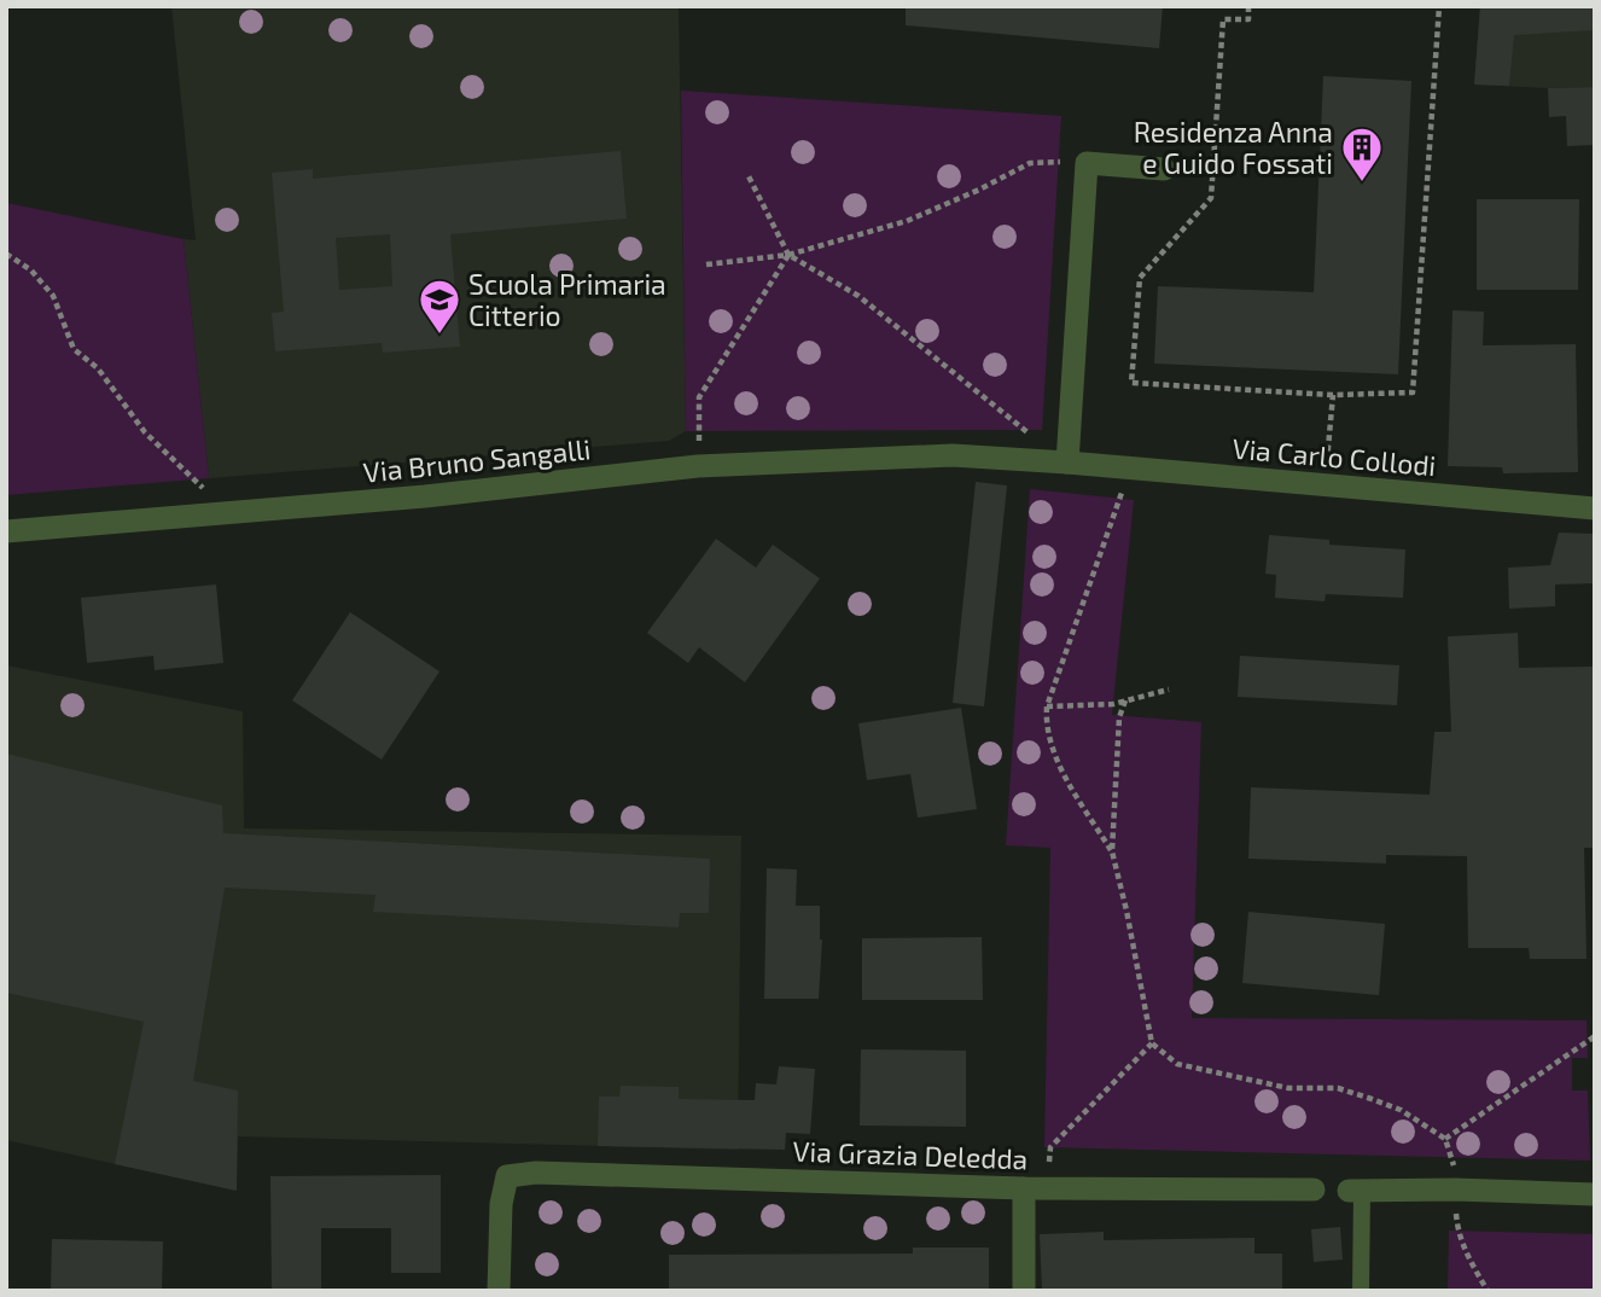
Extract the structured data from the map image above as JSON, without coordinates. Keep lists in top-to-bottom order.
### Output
{
  "streets": {
    "street": ["Via Carlo Collodi", "Via Bruno Sangalli", "Via Grazia Deledda"]
  },
  "crossings": [
    ["Via Carlo Collodi", "Via Bruno Sangalli"]
  ],
  "places": {
    "building": ["Residenza Anna e Guido Fossati"],
    "school or university": ["Scuola Primaria Citterio"]
  }
}
